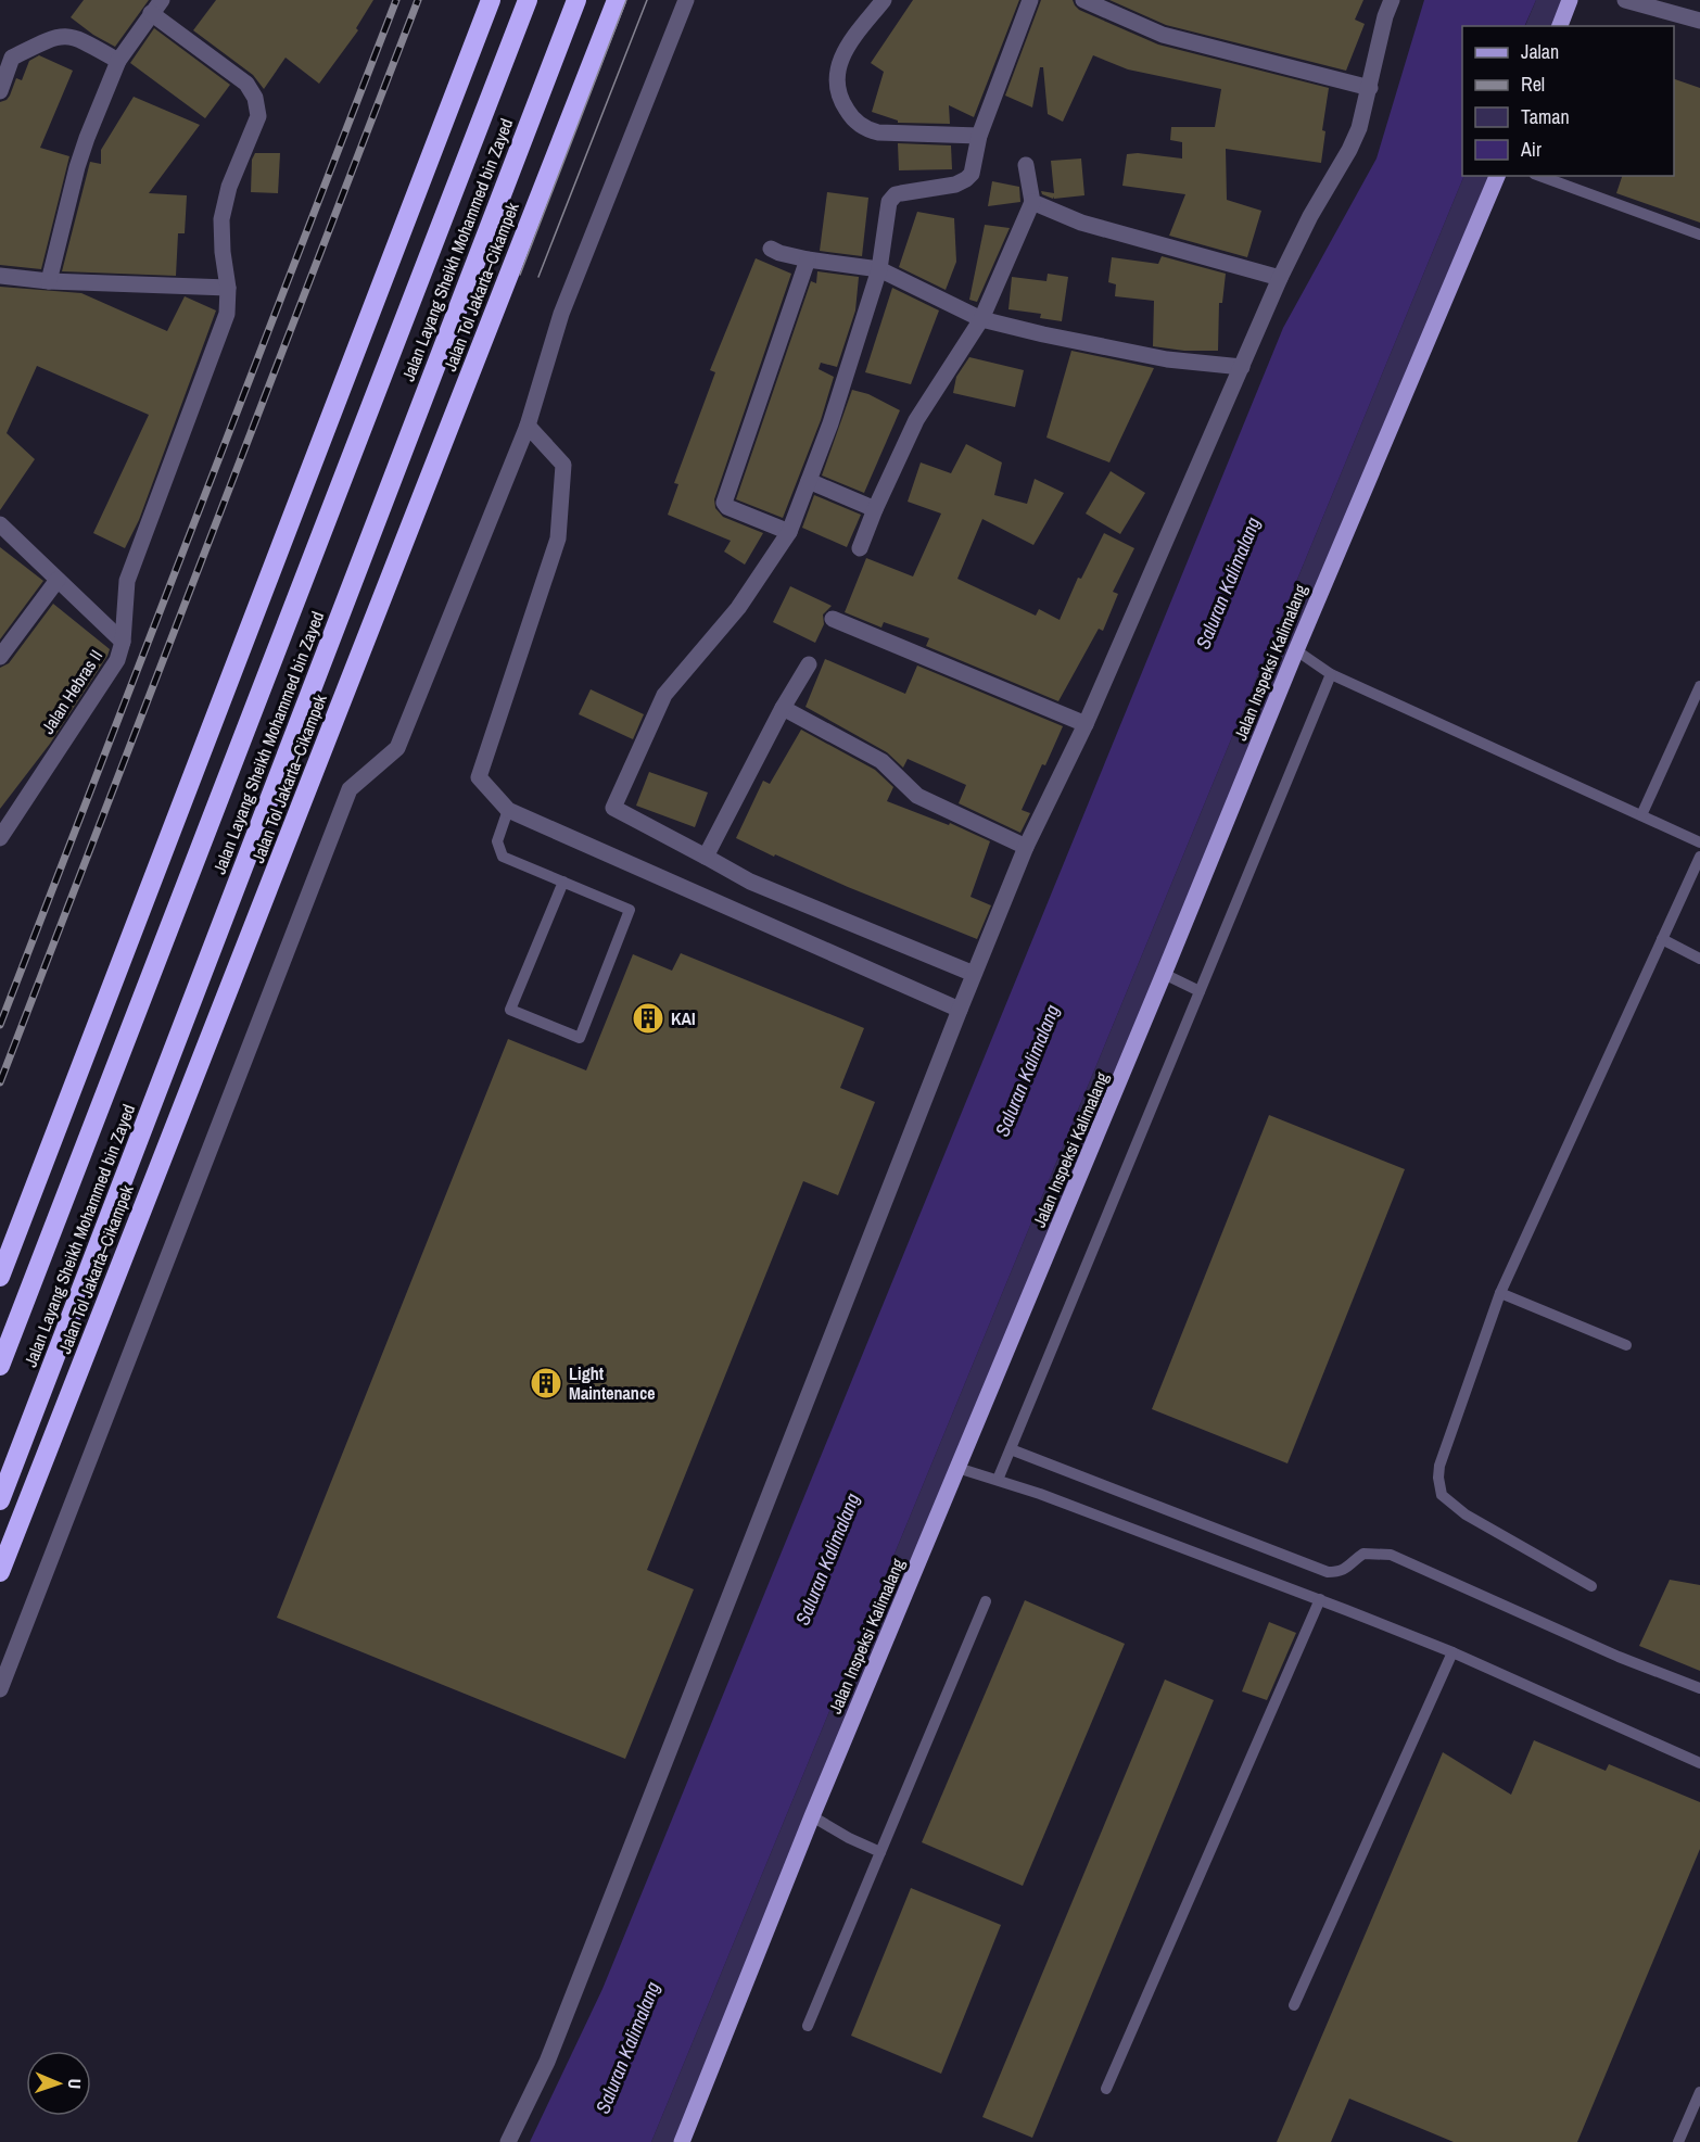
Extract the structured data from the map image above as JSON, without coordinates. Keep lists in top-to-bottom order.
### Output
{
  "streets": {
    "highway": ["Jalan Layang Sheikh Mohammed bin Zayed", "Jalan Tol Jakarta–Cikampek"],
    "main road": ["Jalan Inspeksi Kalimalang"],
    "street": ["Jalan Hebras II"]
  },
  "water": ["Saluran Kalimalang"],
  "places": {
    "building": ["KAI", "Light Maintenance"]
  },
  "legend": [
    "Jalan",
    "Rel",
    "Taman",
    "Air"
  ],
  "north": "right"
}
